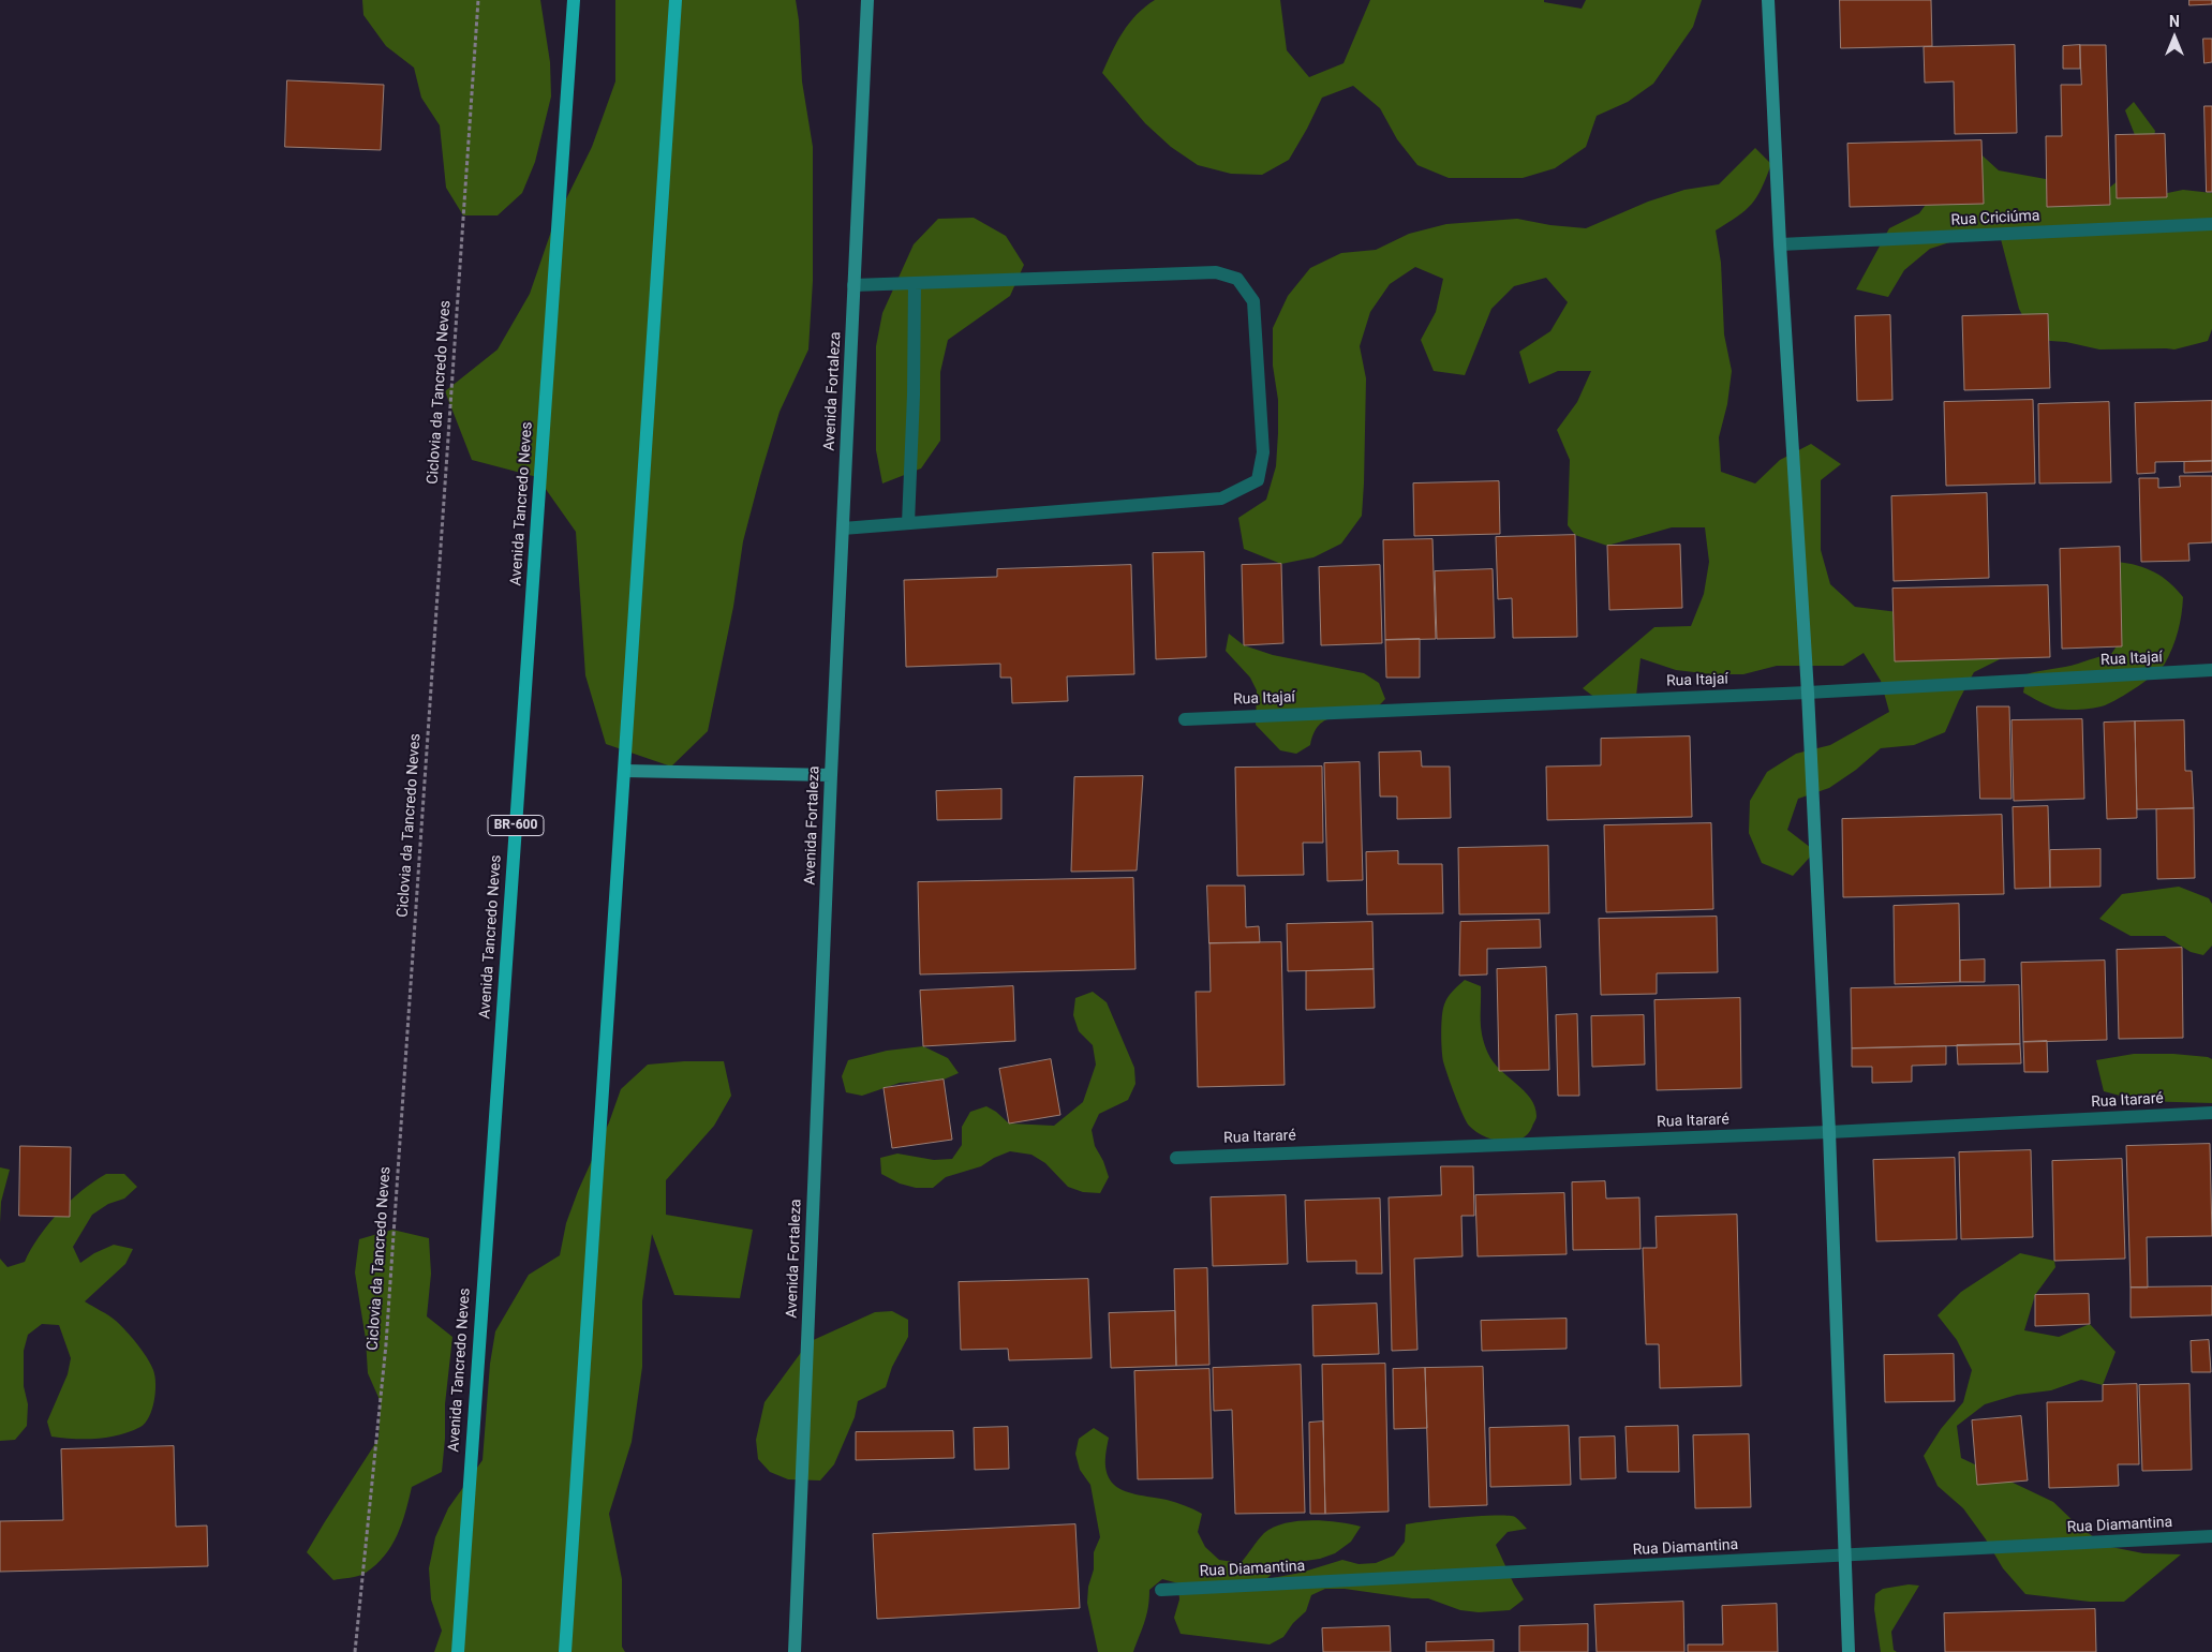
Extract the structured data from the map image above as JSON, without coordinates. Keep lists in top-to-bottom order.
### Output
{
  "streets": {
    "main road": ["Avenida Tancredo Neves", "BR-600"],
    "street": [
      "Rua Criciúma",
      "Avenida Fortaleza",
      "Rua Itajaí",
      "Rua Itararé",
      "Rua Diamantina"
    ],
    "path": ["Ciclovia da Tancredo Neves"]
  },
  "north": "top"
}
